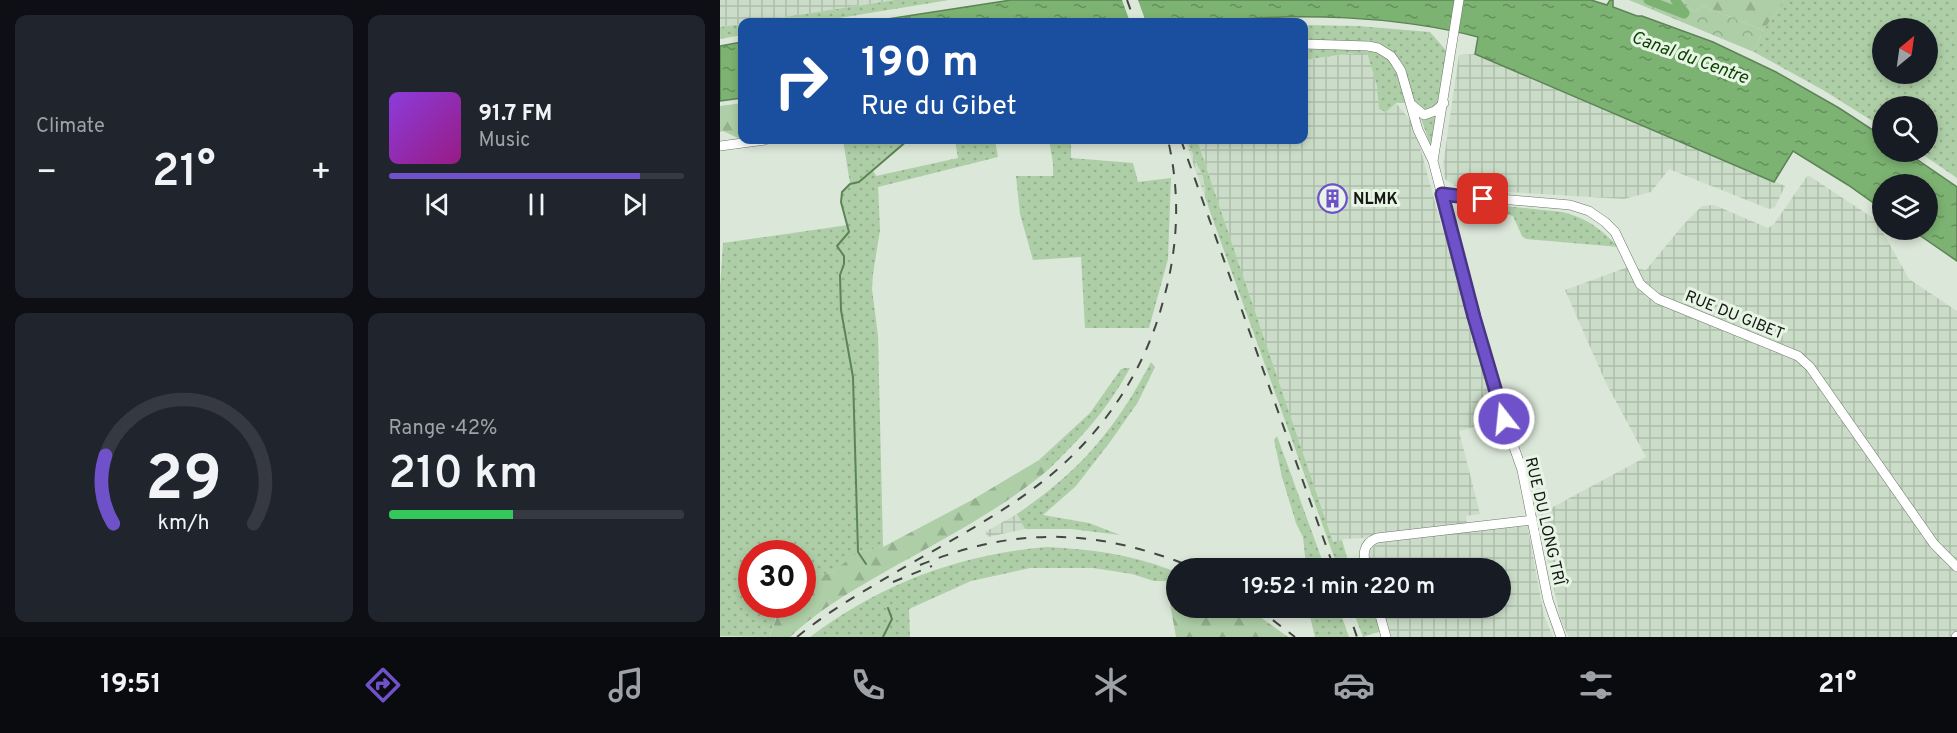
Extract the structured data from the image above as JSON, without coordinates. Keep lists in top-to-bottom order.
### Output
{
  "streets": {
    "street": ["RUE DU GIBET", "RUE DU LONG TRÎ"]
  },
  "crossings": [
    ["RUE DU GIBET", "RUE DU LONG TRÎ"]
  ],
  "water": ["Canal du Centre"],
  "places": {
    "building": ["NLMK"]
  },
  "north": "top right",
  "page": {
    "tile": [
      "Climate",
      ["Range · 42%", "210 km"]
    ],
    "turn": ["190 m", "Rue du Gibet"],
    "song": ["91.7 FM", "Music"],
    "heat": ["−", "21°", "+"],
    "limit": "30",
    "trip": "19:52 · 1 min · 220 m",
    "tabs": ["19:51", "21°"],
    "gauge": ["29", "km/h"]
  }
}
